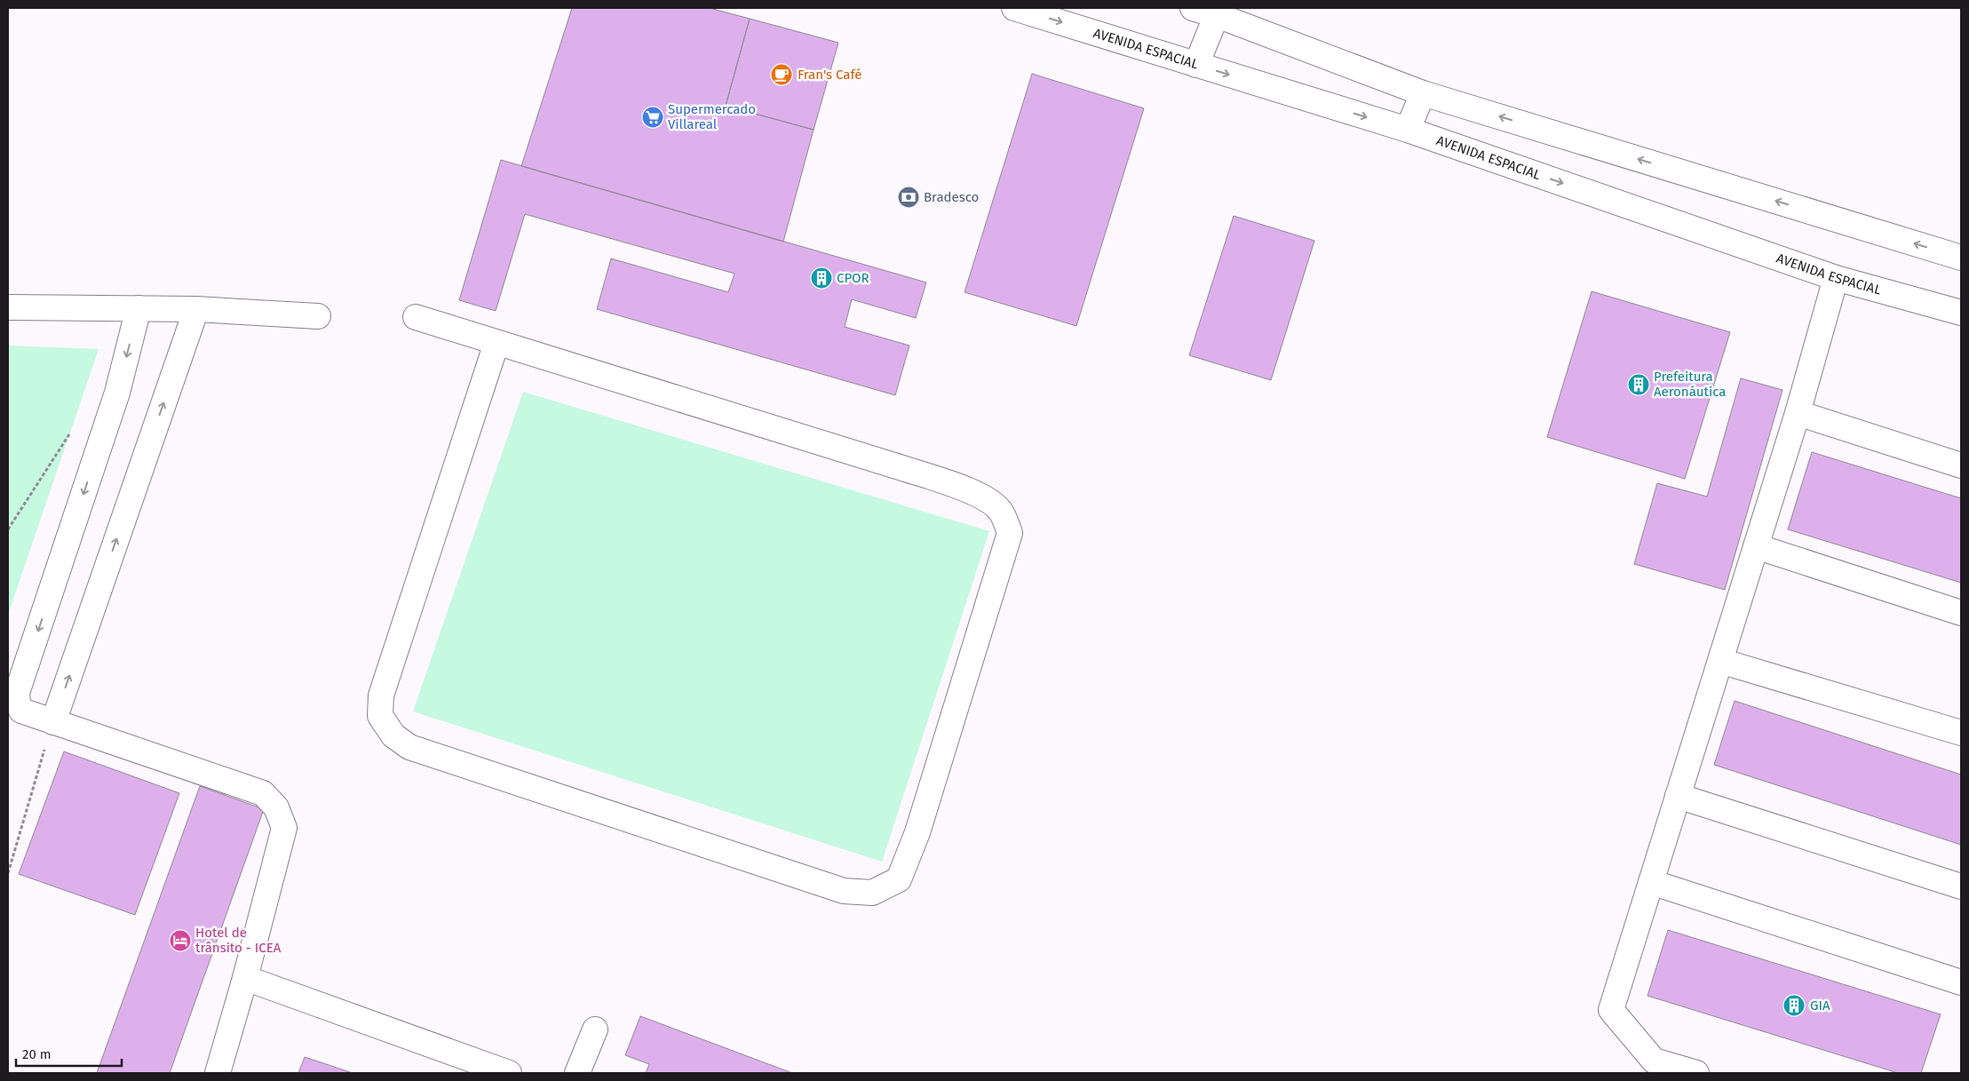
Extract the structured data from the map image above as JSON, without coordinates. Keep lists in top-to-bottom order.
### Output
{
  "streets": {
    "lane": ["AVENIDA ESPACIAL"]
  },
  "places": {
    "cafe": ["Fran's Café"],
    "supermarket": ["Supermercado Villareal"],
    "bank": ["Bradesco"],
    "building": ["CPOR", "Prefeitura Aeronáutica", "GIA"],
    "hotel": ["Hotel de trânsito - ICEA"]
  },
  "scale_bar": "20 m"
}
